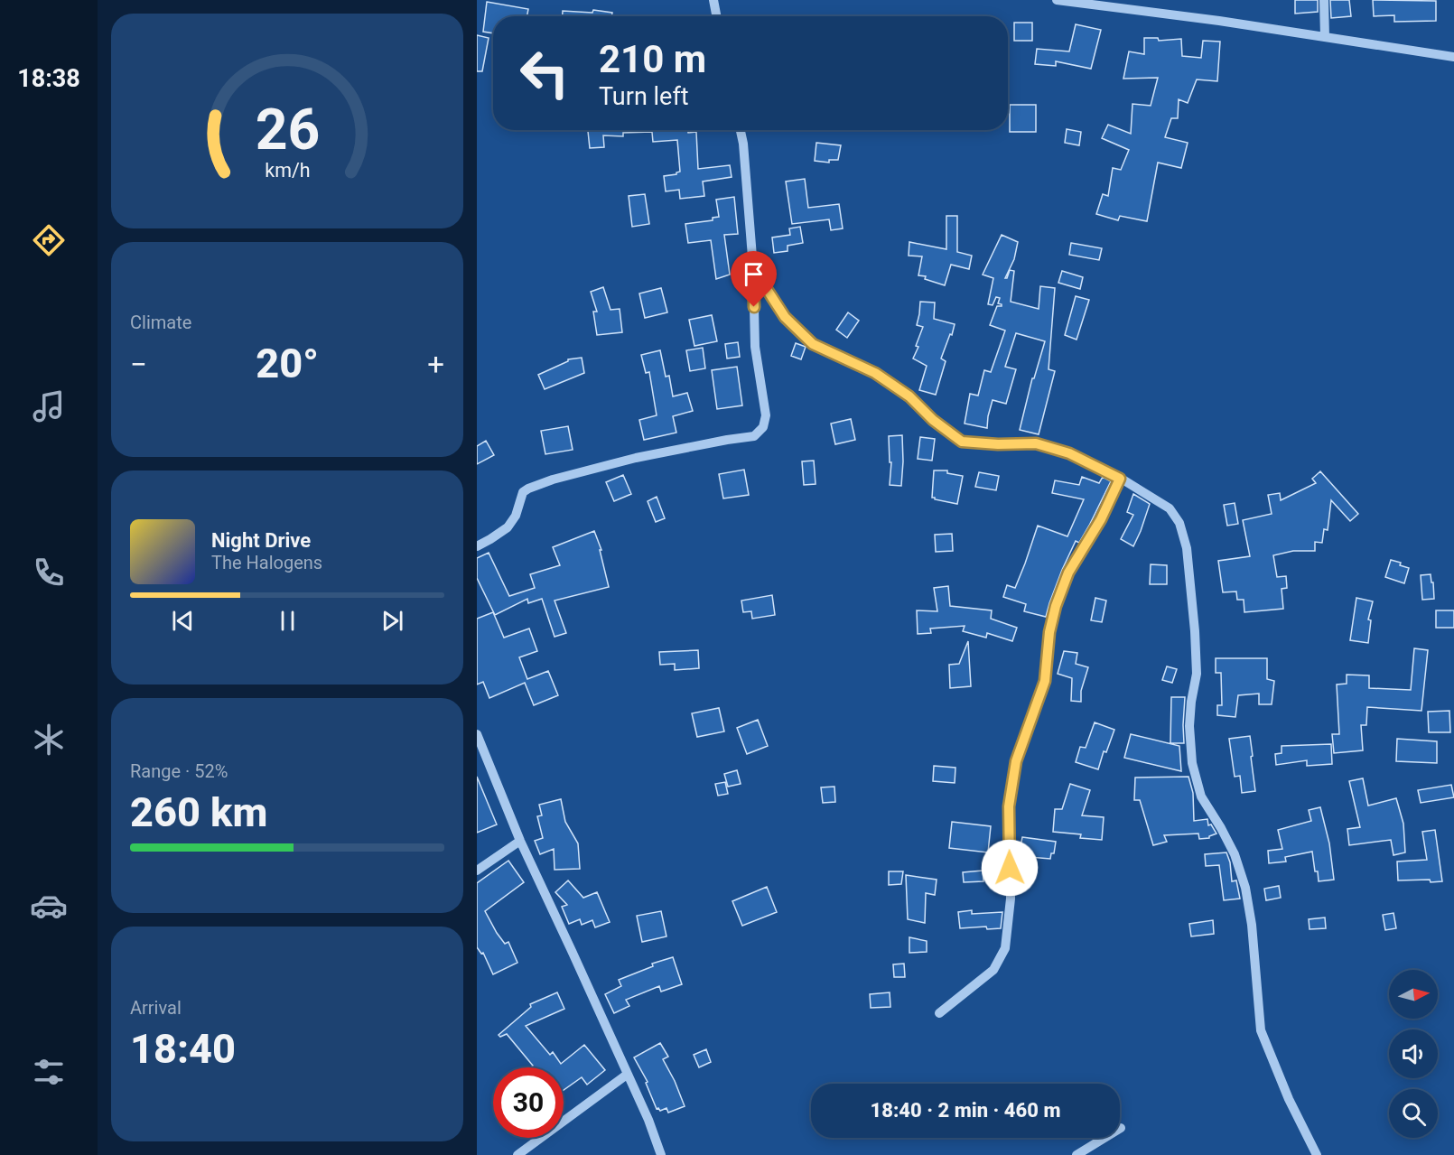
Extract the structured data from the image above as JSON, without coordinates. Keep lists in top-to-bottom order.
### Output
{
  "north": "right",
  "page": {
    "tabs": "18:38",
    "turn": ["210 m", "Turn left"],
    "tile": [
      "Climate",
      ["Range · 52%", "260 km"],
      ["Arrival", "18:40"]
    ],
    "heat": ["−", "20°", "+"],
    "song": ["Night Drive", "The Halogens"],
    "limit": "30",
    "trip": "18:40 · 2 min · 460 m",
    "gauge": ["26", "km/h"]
  }
}
